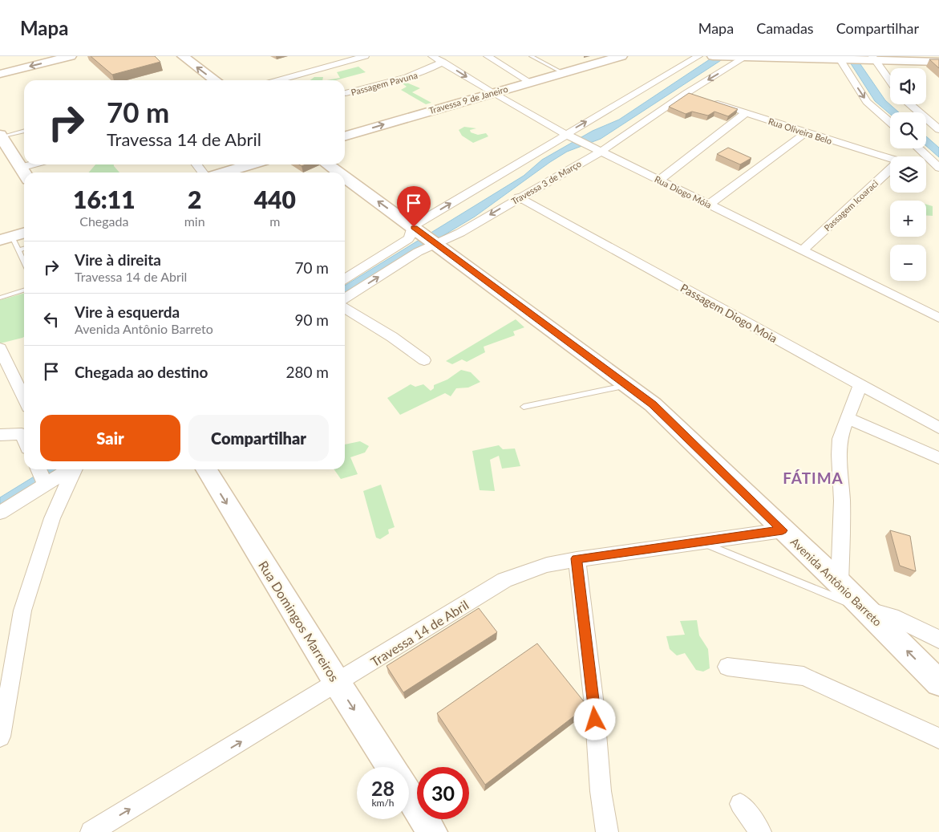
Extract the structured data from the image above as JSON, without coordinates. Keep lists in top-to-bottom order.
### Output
{
  "streets": {
    "main road": ["Travessa 9 de Janeiro", "Avenida Antônio Barreto", "Rua Domingos Marreiros"],
    "street": [
      "Passagem Pavuna",
      "Rua Oliveira Belo",
      "Travessa 3 de Março",
      "Rua Diogo Móia",
      "Passagem Icoaraci",
      "Passagem Diogo Moia",
      "Travessa 14 de Abril"
    ]
  },
  "crossings": [
    ["Passagem Pavuna", "Rua Diogo Móia"],
    ["Travessa 9 de Janeiro", "Rua Diogo Móia"],
    ["Rua Oliveira Belo", "Travessa 3 de Março"],
    ["Travessa 3 de Março", "Rua Diogo Móia"],
    ["Travessa 3 de Março", "Passagem Diogo Moia"],
    ["Travessa 3 de Março", "Avenida Antônio Barreto"],
    ["Rua Diogo Móia", "Passagem Icoaraci"],
    ["Avenida Antônio Barreto", "Travessa 14 de Abril"],
    ["Rua Domingos Marreiros", "Travessa 14 de Abril"]
  ],
  "one_way": ["Travessa 9 de Janeiro", "Rua Domingos Marreiros", "Travessa 14 de Abril"],
  "districts": ["FÁTIMA"],
  "page": {
    "header": "Mapa",
    "nav": ["Mapa", "Camadas", "Compartilhar"],
    "map_buttons": ["+", "−"],
    "turn": ["70 m", "Travessa 14 de Abril"],
    "eta": [
      "16:11",
      "Chegada",
      "2",
      "min",
      "440",
      "m"
    ],
    "list": [
      {
        "name": "Vire à direita",
        "note": "Travessa 14 de Abril",
        "value": "70 m"
      },
      {
        "name": "Vire à esquerda",
        "note": "Avenida Antônio Barreto",
        "value": "90 m"
      },
      {
        "name": "Chegada ao destino",
        "value": "280 m"
      }
    ],
    "buttons": ["Sair", "Compartilhar"],
    "speed": "28 km/h",
    "limit": "30"
  }
}
